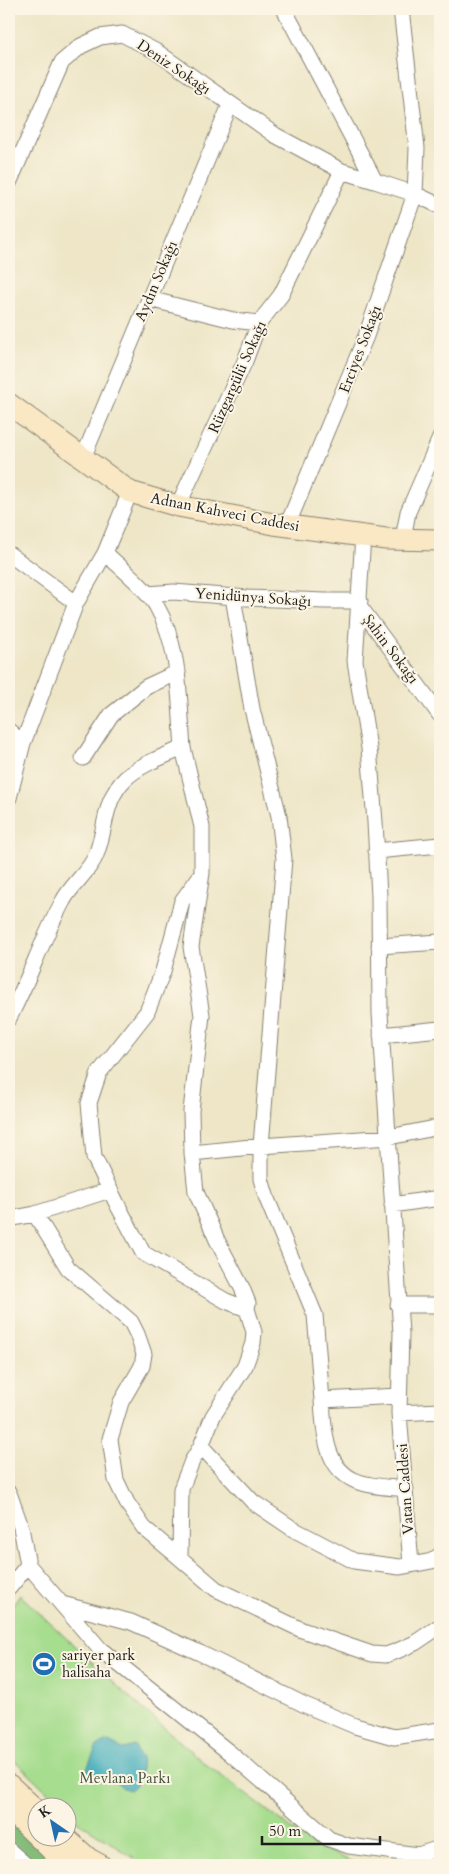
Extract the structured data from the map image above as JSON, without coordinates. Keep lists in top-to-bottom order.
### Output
{
  "streets": {
    "main road": ["Adnan Kahveci Caddesi"],
    "street": [
      "Deniz Sokağı",
      "Aydın Sokağı",
      "Erciyes Sokağı",
      "Rüzgargülü Sokağı",
      "Yenidünya Sokağı",
      "Şahin Sokağı",
      "Vatan Caddesi"
    ]
  },
  "crossings": [
    ["Deniz Sokağı", "Aydın Sokağı"],
    ["Deniz Sokağı", "Erciyes Sokağı"],
    ["Deniz Sokağı", "Rüzgargülü Sokağı"],
    ["Aydın Sokağı", "Adnan Kahveci Caddesi"],
    ["Erciyes Sokağı", "Adnan Kahveci Caddesi"],
    ["Rüzgargülü Sokağı", "Adnan Kahveci Caddesi"],
    ["Adnan Kahveci Caddesi", "Vatan Caddesi"],
    ["Yenidünya Sokağı", "Şahin Sokağı"],
    ["Yenidünya Sokağı", "Vatan Caddesi"],
    ["Şahin Sokağı", "Vatan Caddesi"]
  ],
  "parks": ["Mevlana Parkı"],
  "places": {
    "sports": ["sariyer park halisaha"]
  },
  "scale_bar": "50 m",
  "north": "top left"
}
